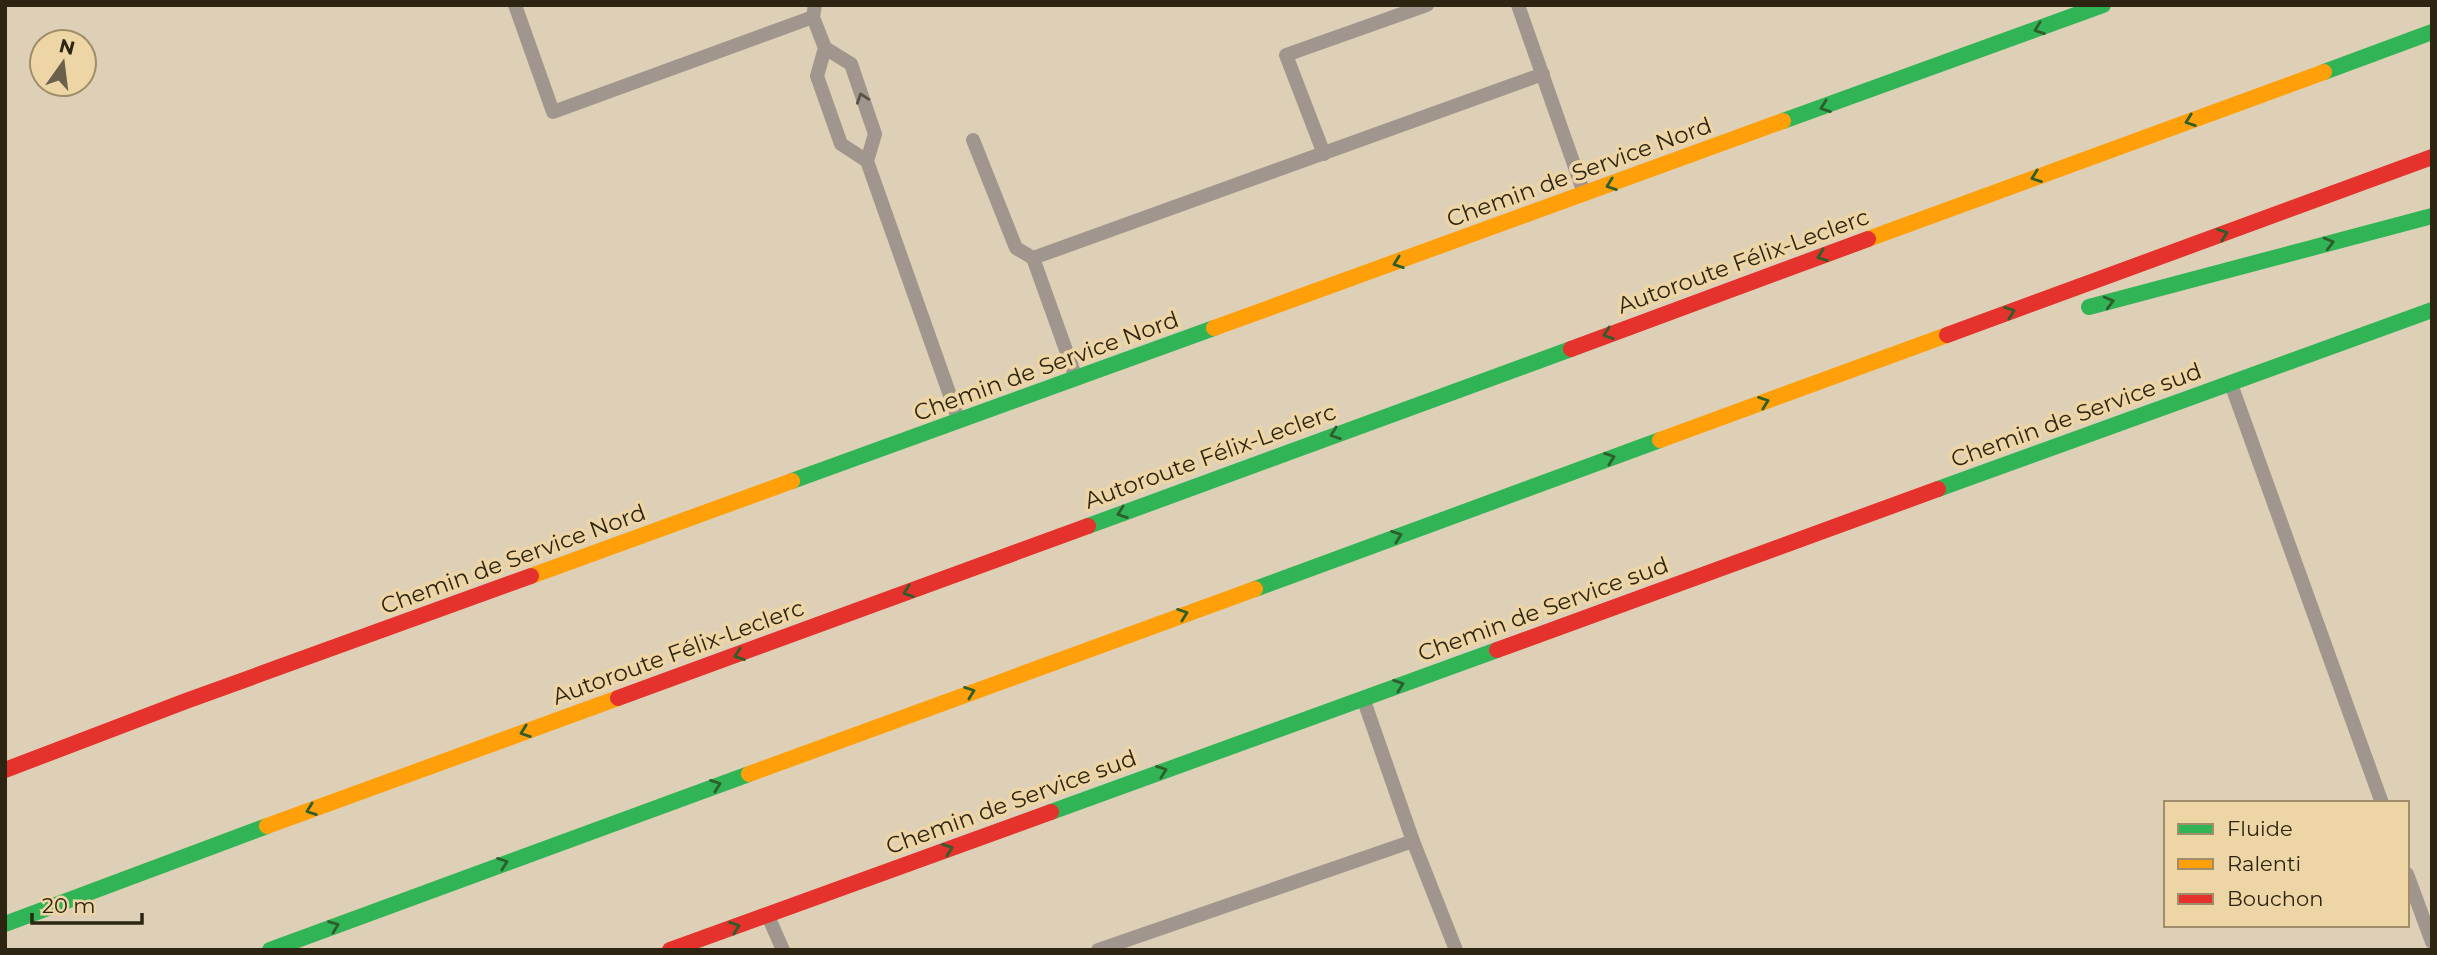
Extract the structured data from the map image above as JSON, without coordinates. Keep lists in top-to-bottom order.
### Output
{
  "streets": {
    "main road": ["Chemin de Service Nord", "Autoroute Félix-Leclerc", "Chemin de Service sud"]
  },
  "one_way": ["Chemin de Service Nord"],
  "legend": ["Fluide", "Ralenti", "Bouchon"],
  "scale_bar": "20 m",
  "north": "top"
}
